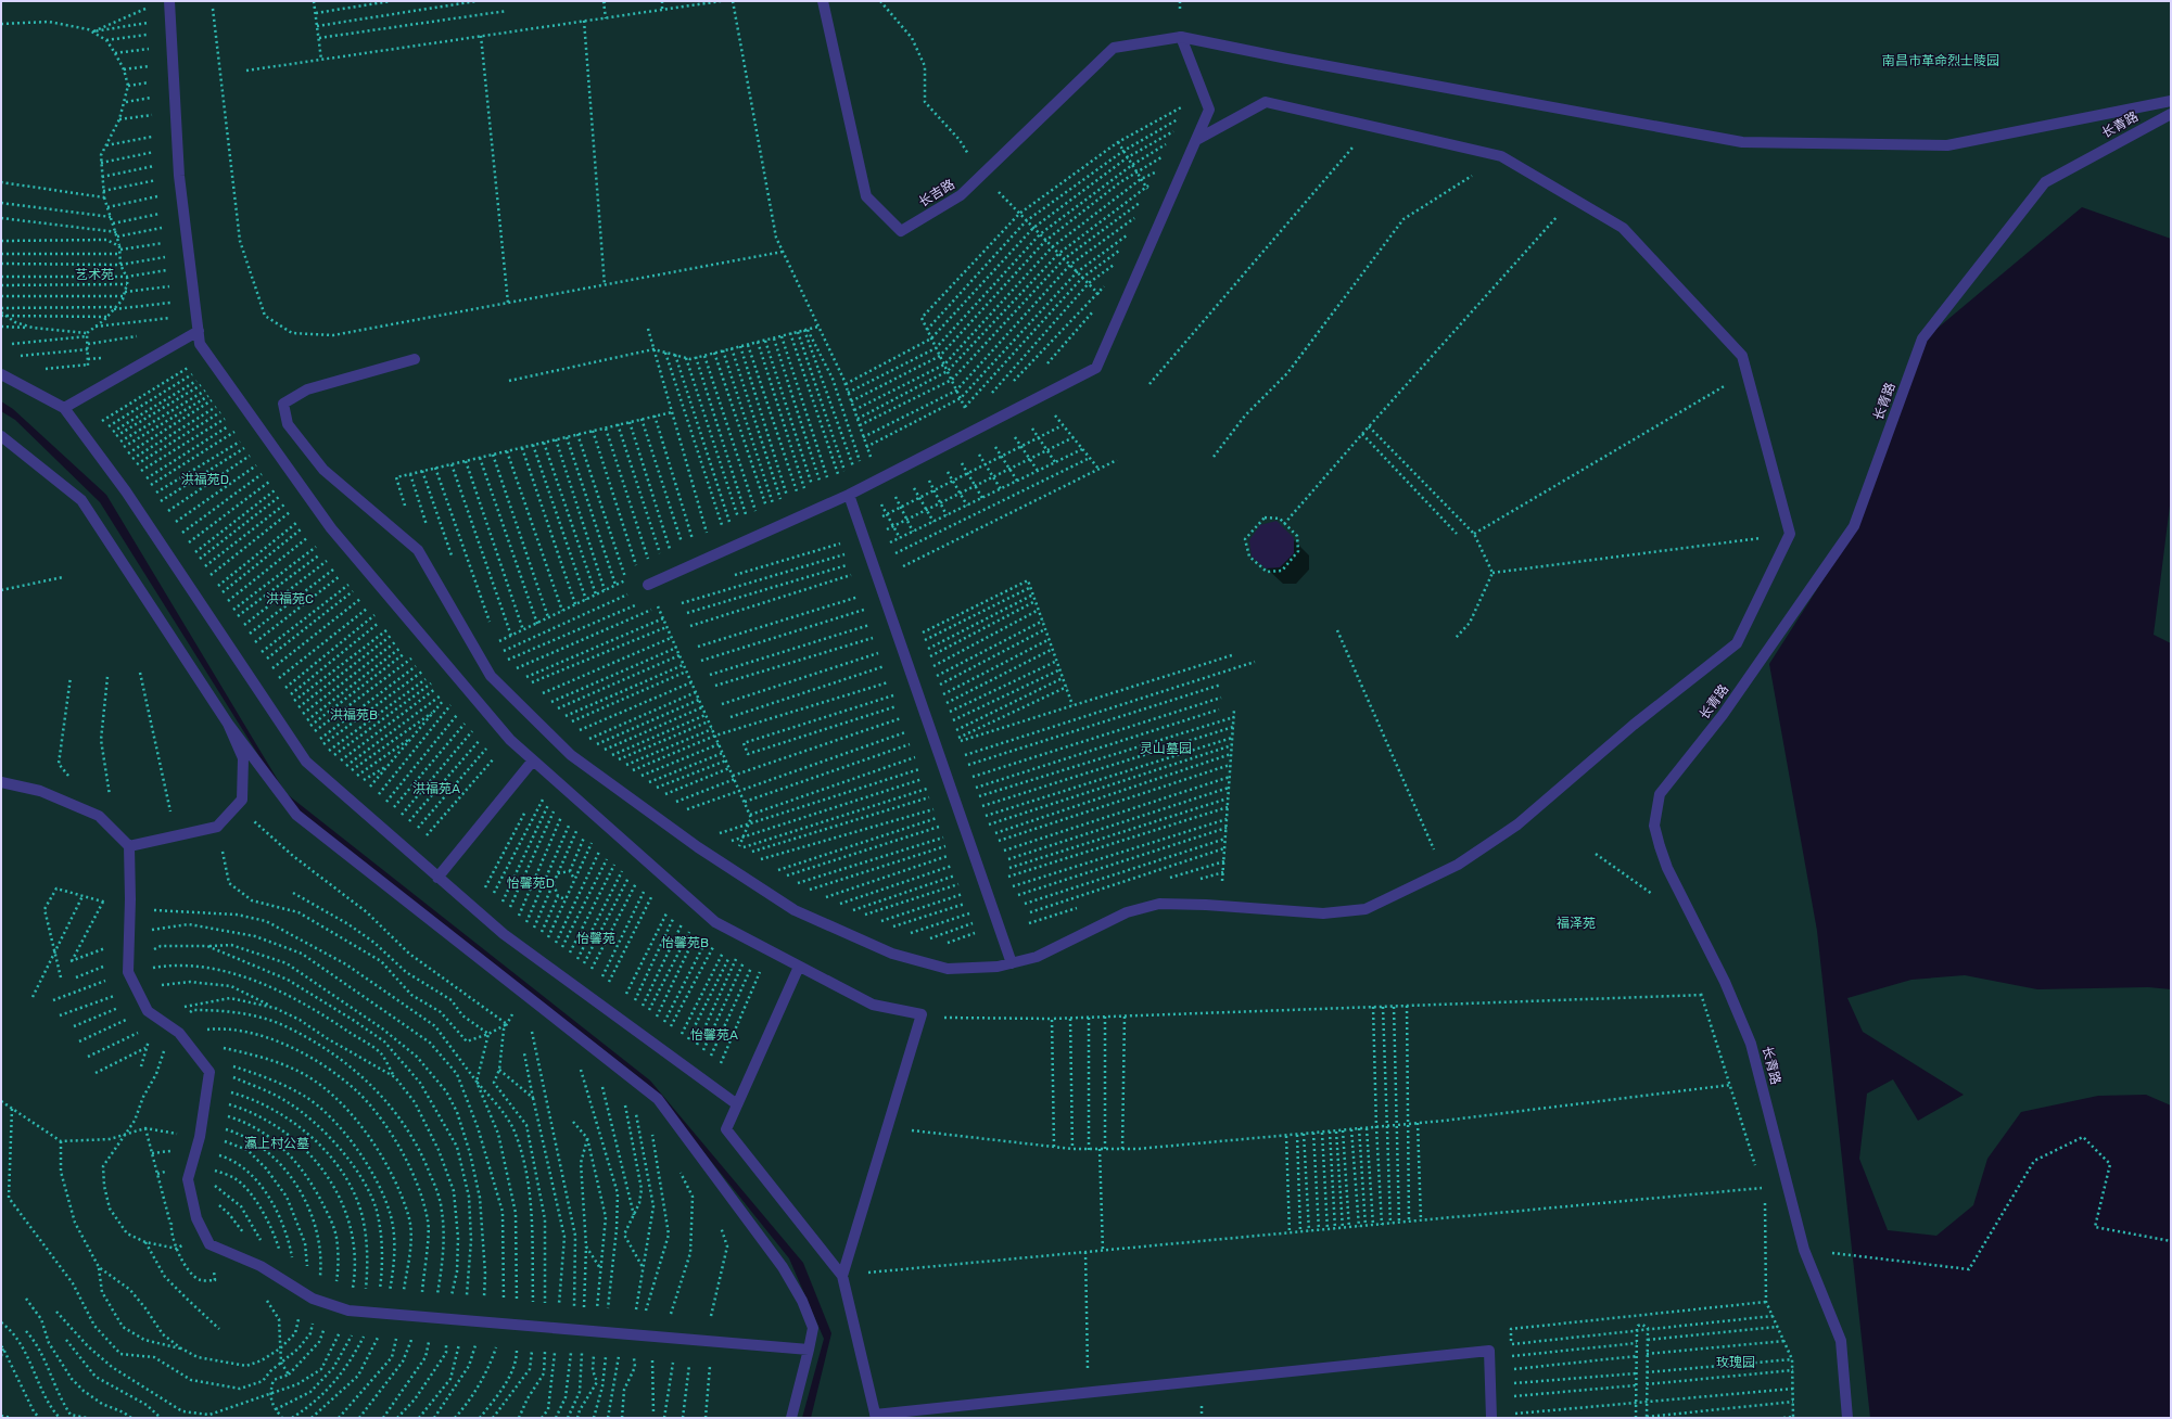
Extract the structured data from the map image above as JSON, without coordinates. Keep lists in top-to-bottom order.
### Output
{
  "streets": {
    "street": ["长青路", "长吉路"]
  },
  "parks": [
    "南昌市革命烈士陵园",
    "艺术苑",
    "洪福苑D",
    "洪福苑C",
    "洪福苑B",
    "灵山墓园",
    "洪福苑A",
    "怡馨苑D",
    "福泽苑",
    "怡馨苑",
    "怡馨苑B",
    "怡馨苑A",
    "瀛上村公墓",
    "玫瑰园"
  ]
}
